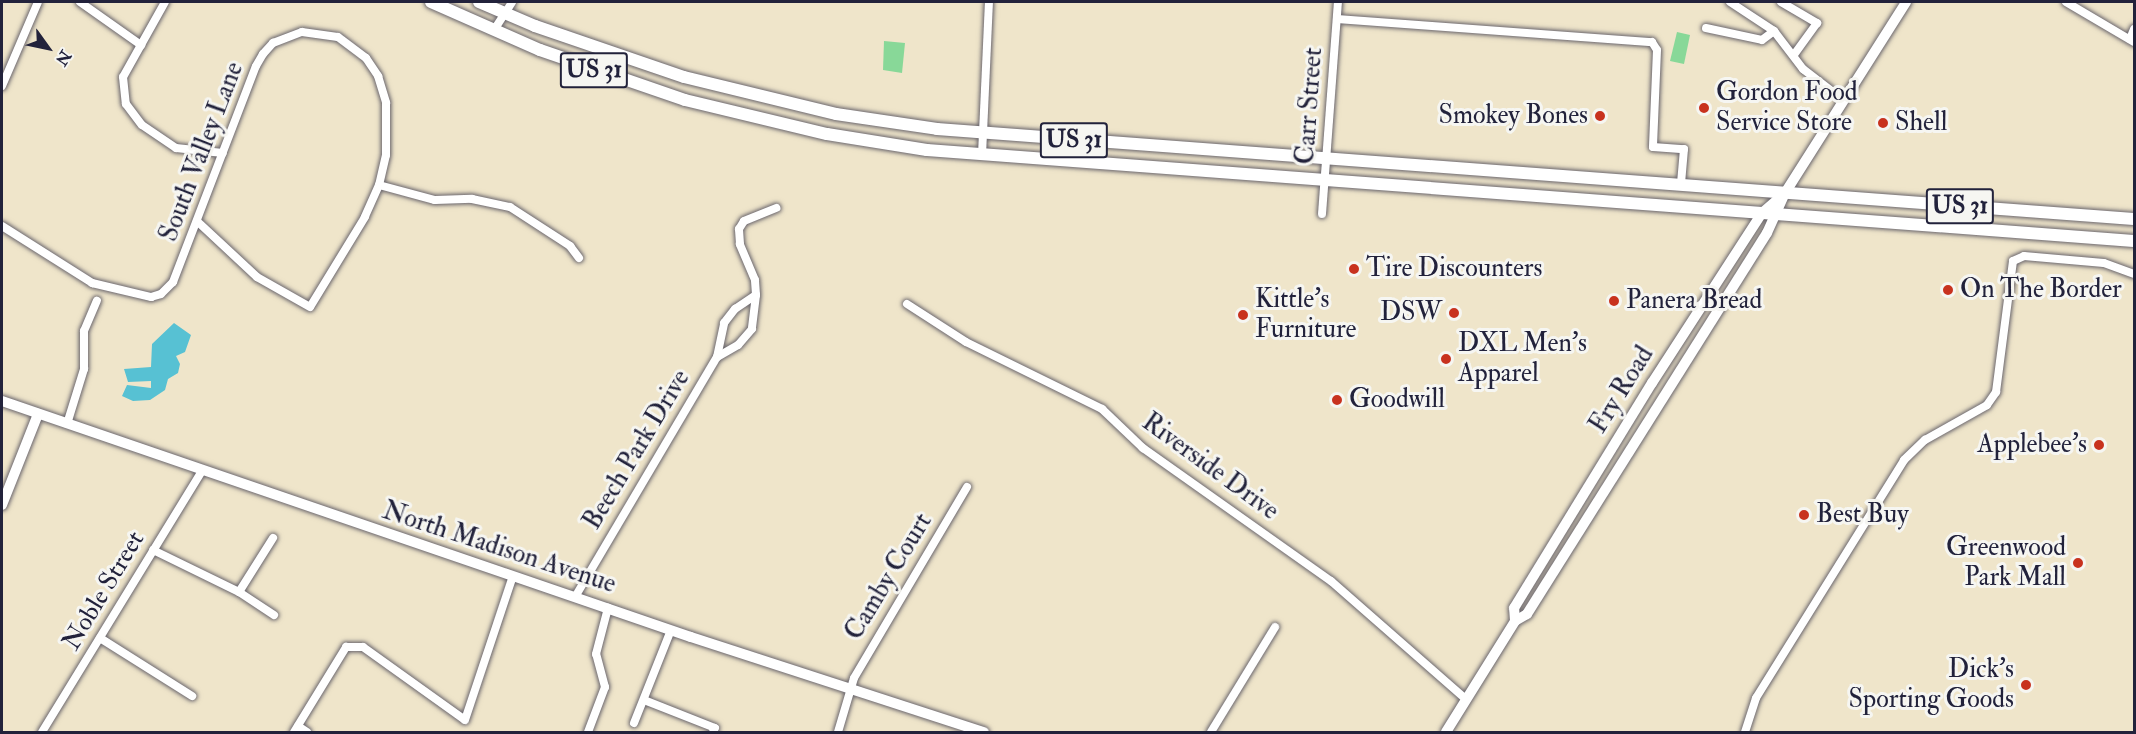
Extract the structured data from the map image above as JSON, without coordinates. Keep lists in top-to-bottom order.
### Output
{
  "streets": {
    "main road": ["US 31"],
    "street": [
      "Carr Street",
      "South Valley Lane",
      "Fry Road",
      "Beech Park Drive",
      "Riverside Drive",
      "North Madison Avenue",
      "Camby Court",
      "Noble Street"
    ]
  },
  "crossings": [
    ["US 31", "Carr Street"],
    ["US 31", "Fry Road"],
    ["Fry Road", "Riverside Drive"],
    ["Beech Park Drive", "North Madison Avenue"],
    ["North Madison Avenue", "Camby Court"],
    ["North Madison Avenue", "Noble Street"]
  ],
  "places": [
    "Gordon Food Service Store",
    "Smokey Bones",
    "Shell",
    "Tire Discounters",
    "On The Border",
    "Panera Bread",
    "DSW",
    "Kittle's Furniture",
    "DXL Men's Apparel",
    "Goodwill",
    "Applebee's",
    "Best Buy",
    "Greenwood Park Mall",
    "Dick's Sporting Goods"
  ],
  "north": "bottom right"
}
